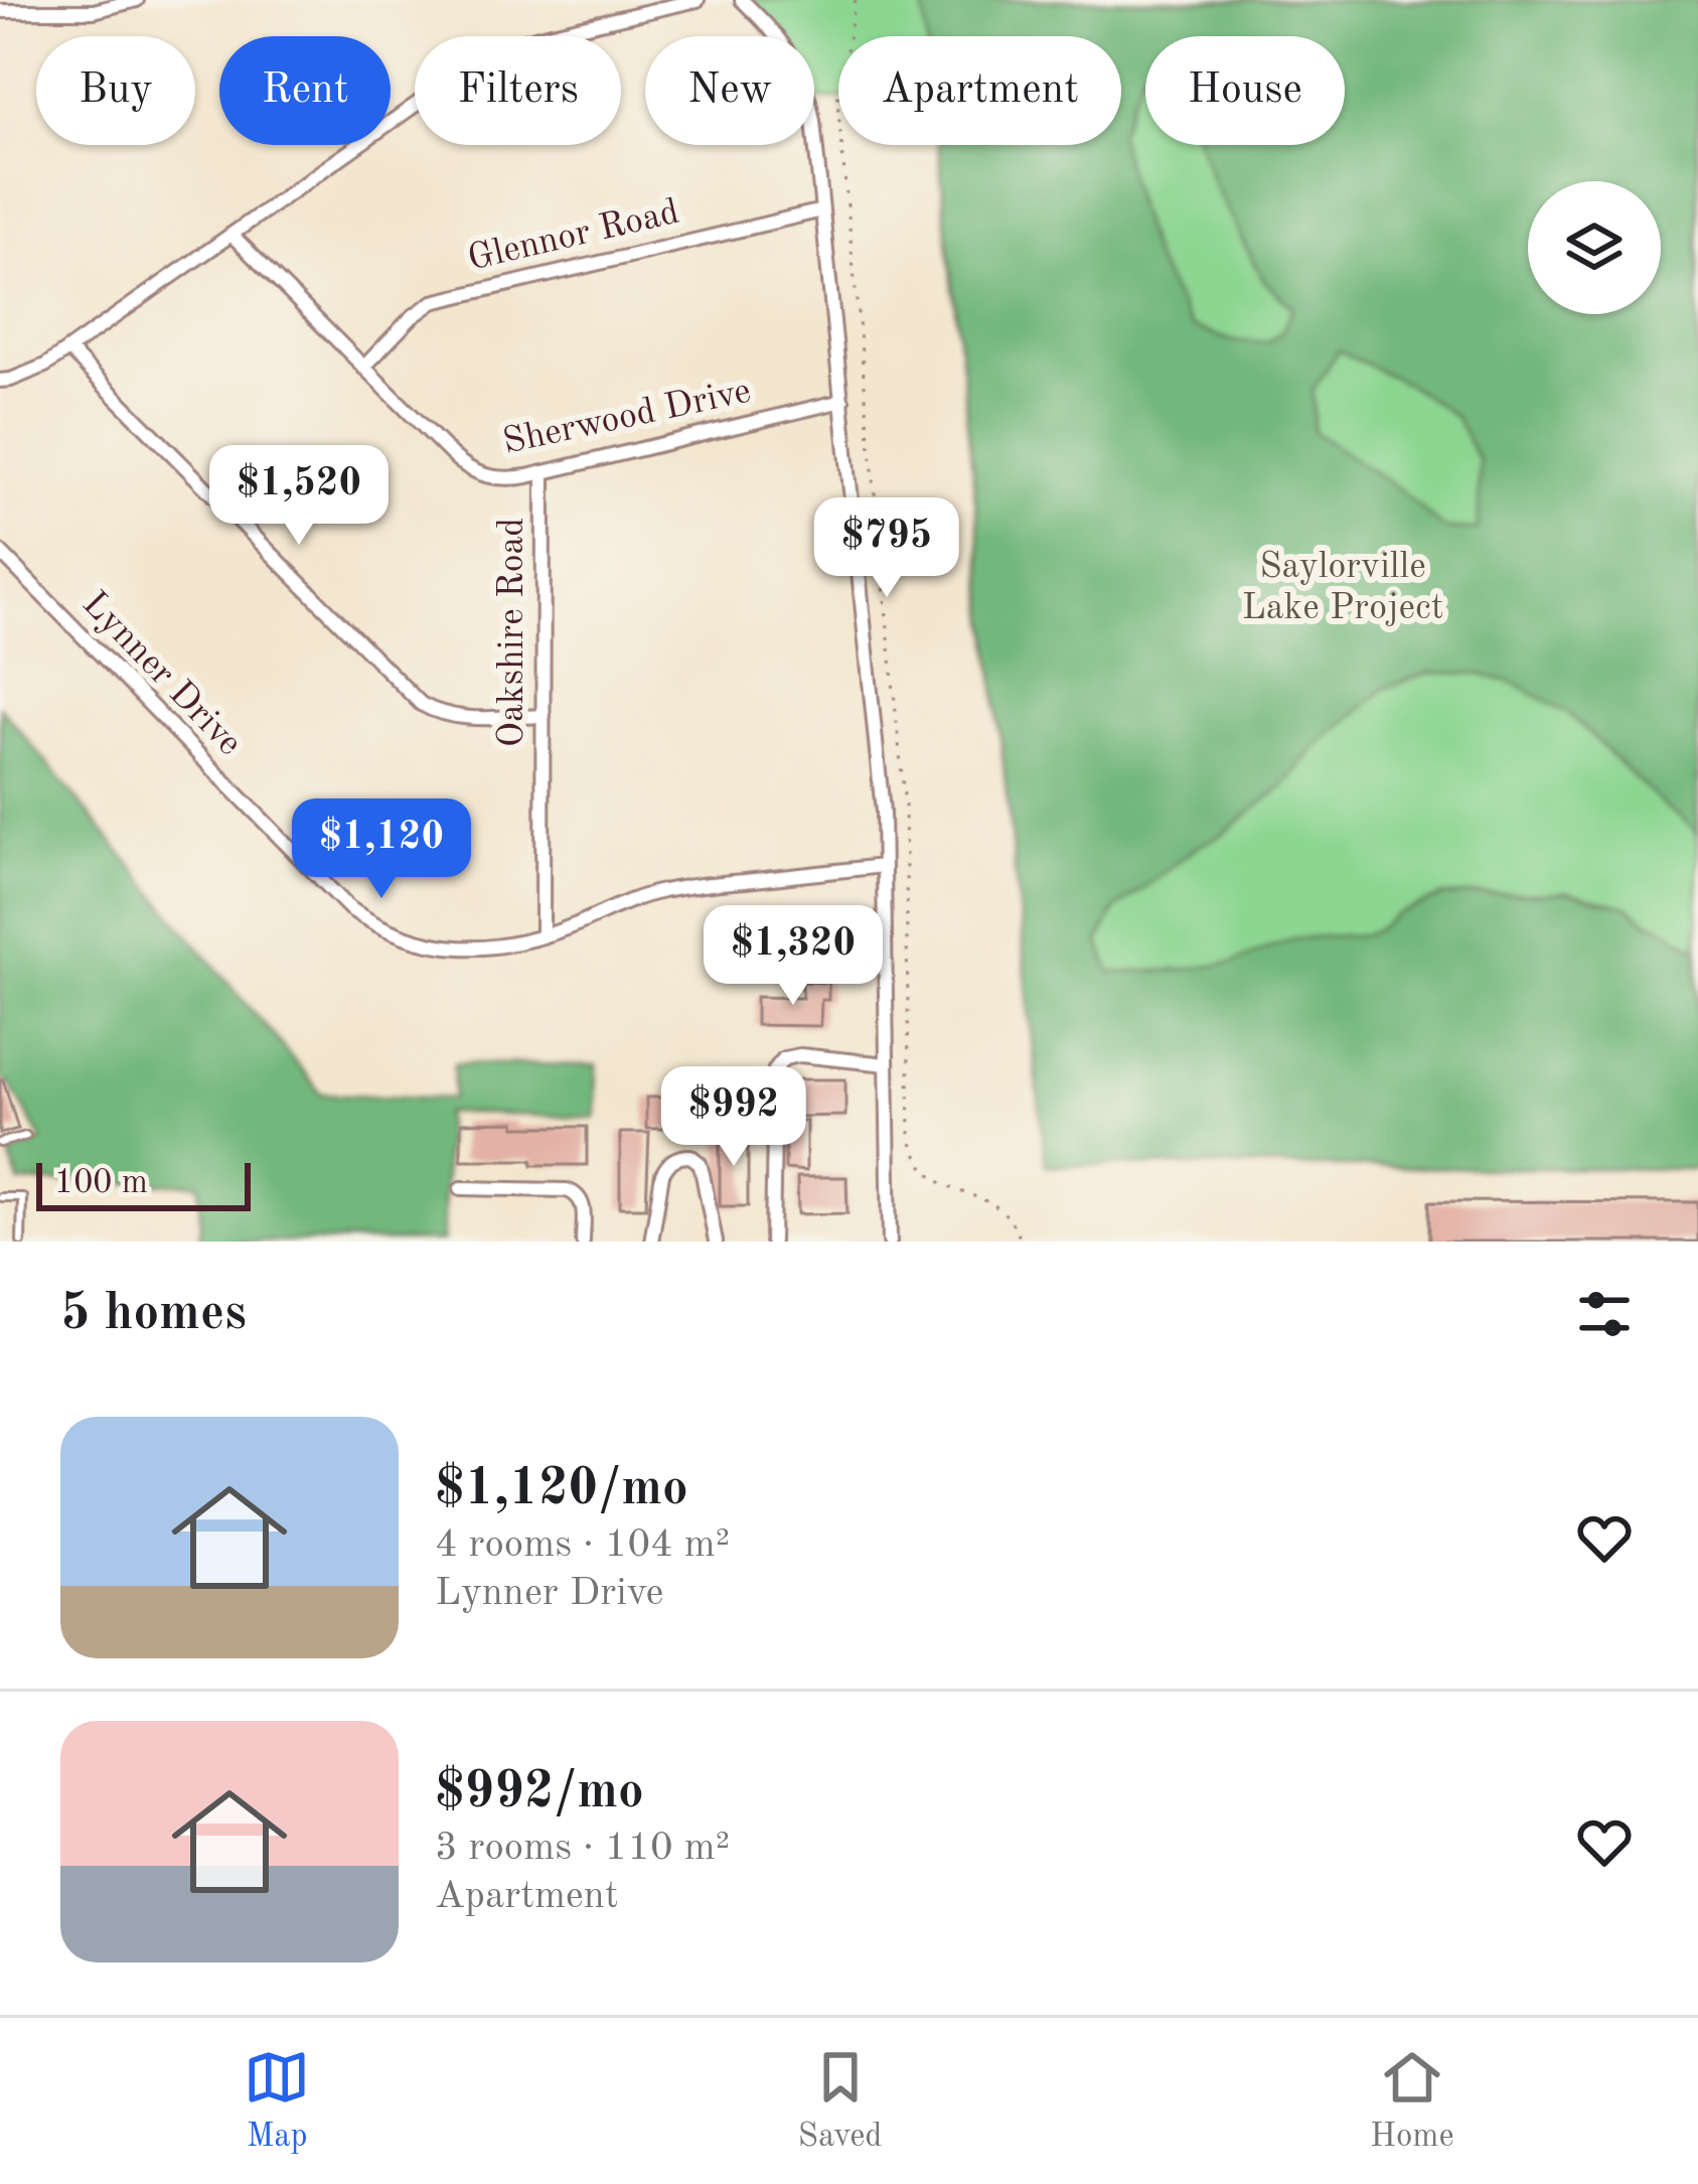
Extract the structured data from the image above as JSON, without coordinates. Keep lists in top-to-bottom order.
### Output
{
  "streets": {
    "street": [
      "Glennor Road",
      "Sherwood Drive",
      "Oakshire Road",
      "Lynner Drive"
    ]
  },
  "crossings": [
    ["Glennor Road", "Sherwood Drive"],
    ["Sherwood Drive", "Oakshire Road"],
    ["Oakshire Road", "Lynner Drive"]
  ],
  "parks": ["Saylorville Lake Project"],
  "scale_bar": "100 m",
  "page": {
    "chip": [
      "Buy",
      "Rent",
      "Filters",
      "New",
      "Apartment",
      "House"
    ],
    "price": [
      "$1,520",
      "$795",
      "$1,120",
      "$1,320",
      "$992"
    ],
    "scale": "100 m",
    "heading": "5 homes",
    "list": [
      {
        "name": "$1,120/mo",
        "note": "4 rooms · 104 m² · Lynner Drive"
      },
      {
        "name": "$992/mo",
        "note": "3 rooms · 110 m² · Apartment"
      }
    ],
    "tabs": ["Map", "Saved", "Home"]
  }
}
